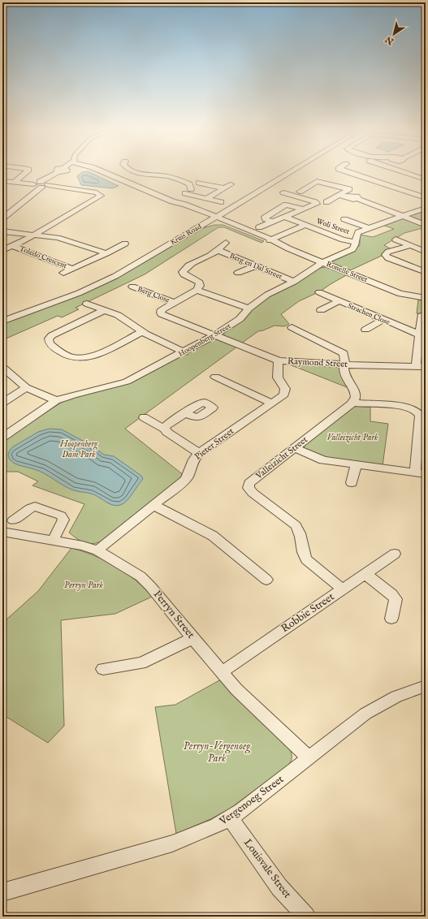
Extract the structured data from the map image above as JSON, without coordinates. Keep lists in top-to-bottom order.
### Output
{
  "streets": {
    "street": [
      "Woli Street",
      "Kruis Road",
      "Toledo Crescent",
      "Berg en Dal Street",
      "Ronelle Street",
      "Berg Close",
      "Strachen Close",
      "Hoopenberg Street",
      "Raymond Street",
      "Pieter Street",
      "Valleizicht Street",
      "Robbie Street",
      "Perryn Street",
      "Vergenoeg Street",
      "Louisvale Street"
    ]
  },
  "crossings": [
    ["Woli Street", "Ronelle Street"],
    ["Woli Street", "Hoopenberg Street"],
    ["Kruis Road", "Ronelle Street"],
    ["Berg en Dal Street", "Hoopenberg Street"],
    ["Ronelle Street", "Hoopenberg Street"],
    ["Berg Close", "Raymond Street"],
    ["Hoopenberg Street", "Raymond Street"],
    ["Raymond Street", "Pieter Street"],
    ["Pieter Street", "Perryn Street"],
    ["Valleizicht Street", "Robbie Street"],
    ["Robbie Street", "Perryn Street"],
    ["Perryn Street", "Vergenoeg Street"],
    ["Vergenoeg Street", "Louisvale Street"]
  ],
  "parks": [
    "Valleizicht Park",
    "Hoopenberg Dam Park",
    "Perryn Park",
    "Perryn-Vergenoeg Park"
  ],
  "north": "bottom left"
}
